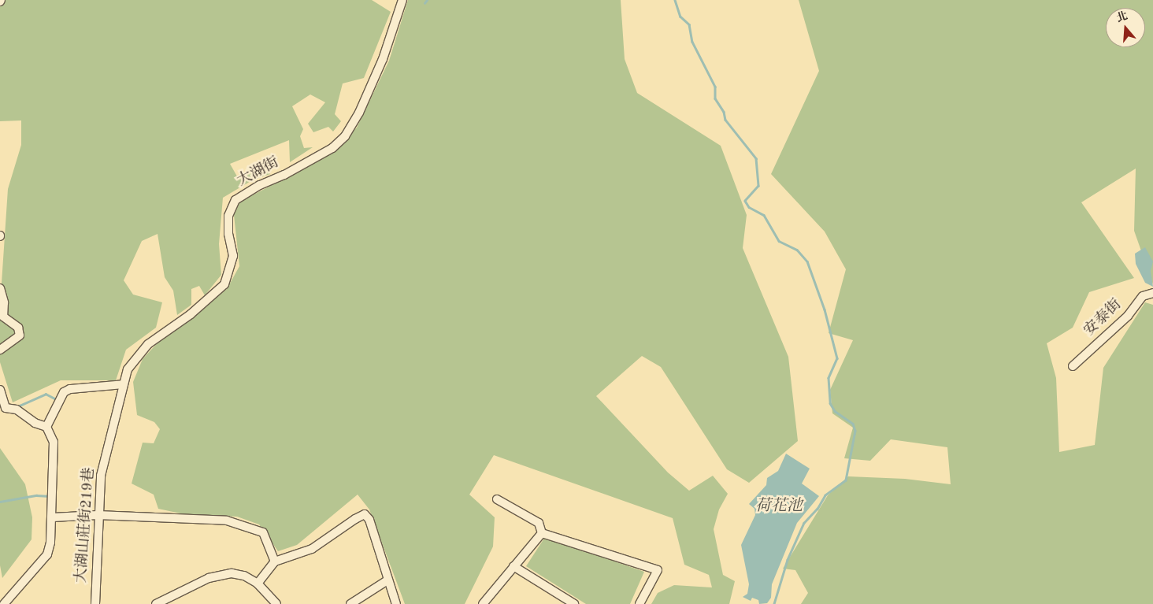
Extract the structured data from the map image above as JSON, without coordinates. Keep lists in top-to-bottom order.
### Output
{
  "streets": {
    "street": ["大湖街", "安泰街", "大湖山莊街219巷"]
  },
  "crossings": [
    ["大湖街", "大湖山莊街219巷"]
  ],
  "water": ["荷花池"],
  "north": "top"
}
